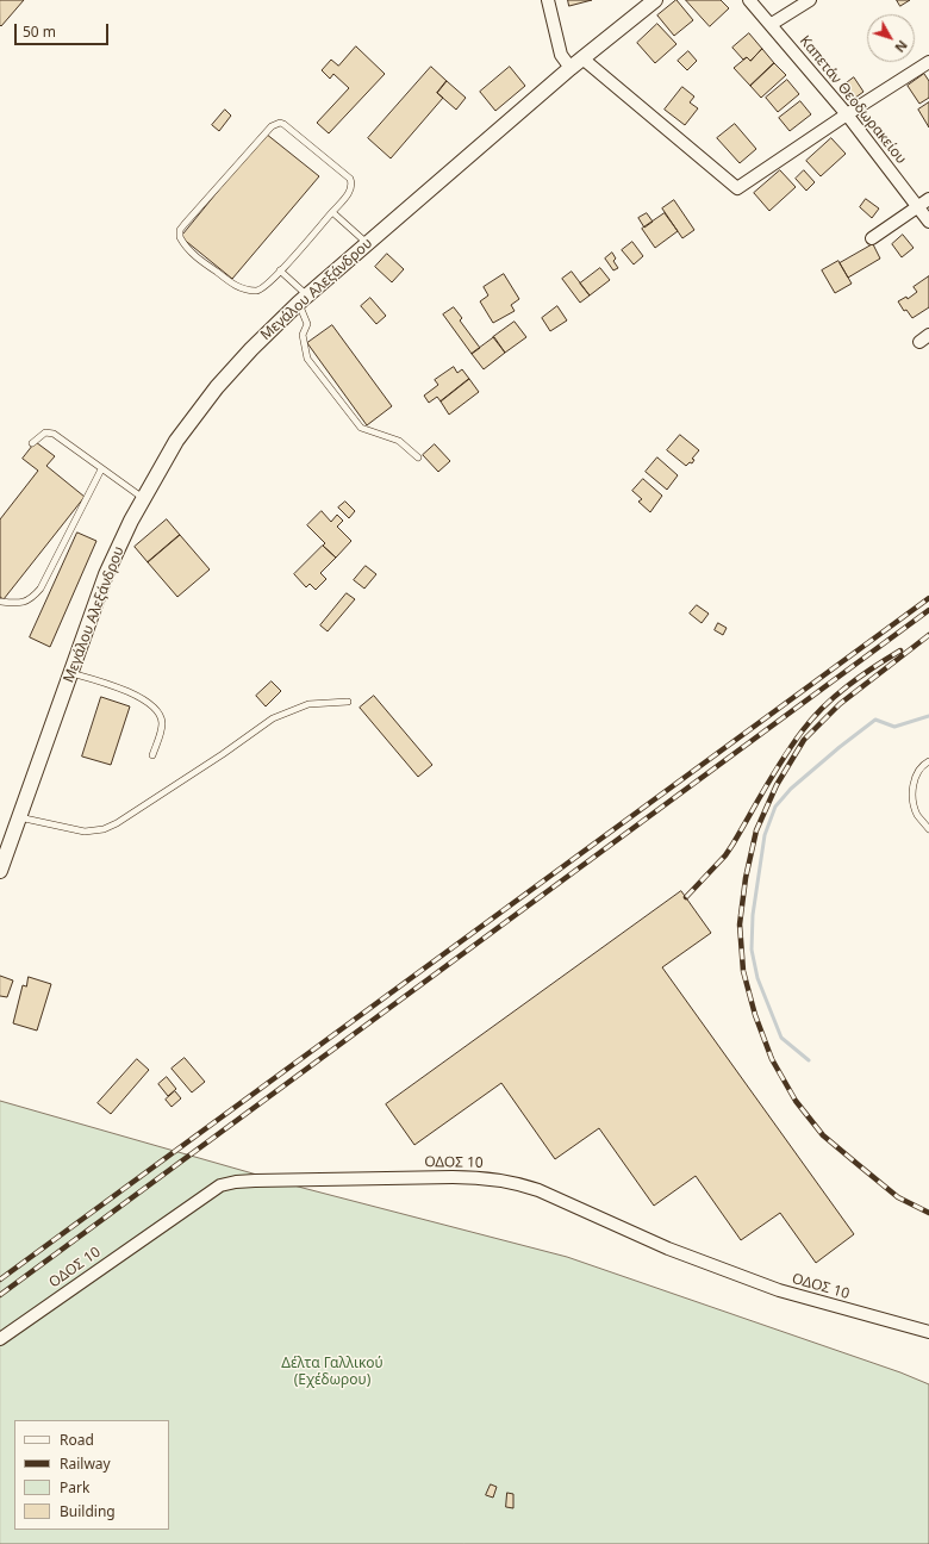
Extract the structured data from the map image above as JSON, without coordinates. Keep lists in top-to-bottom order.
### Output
{
  "streets": {
    "street": ["Καπετάν Θεοδωρακείου", "Μεγάλου Αλεξάνδρου", "ΟΔΟΣ 10"]
  },
  "parks": ["Δέλτα Γαλλικού (Εχέδωρου)"],
  "legend": [
    "Road",
    "Railway",
    "Park",
    "Building"
  ],
  "scale_bar": "50 m",
  "north": "bottom right"
}
